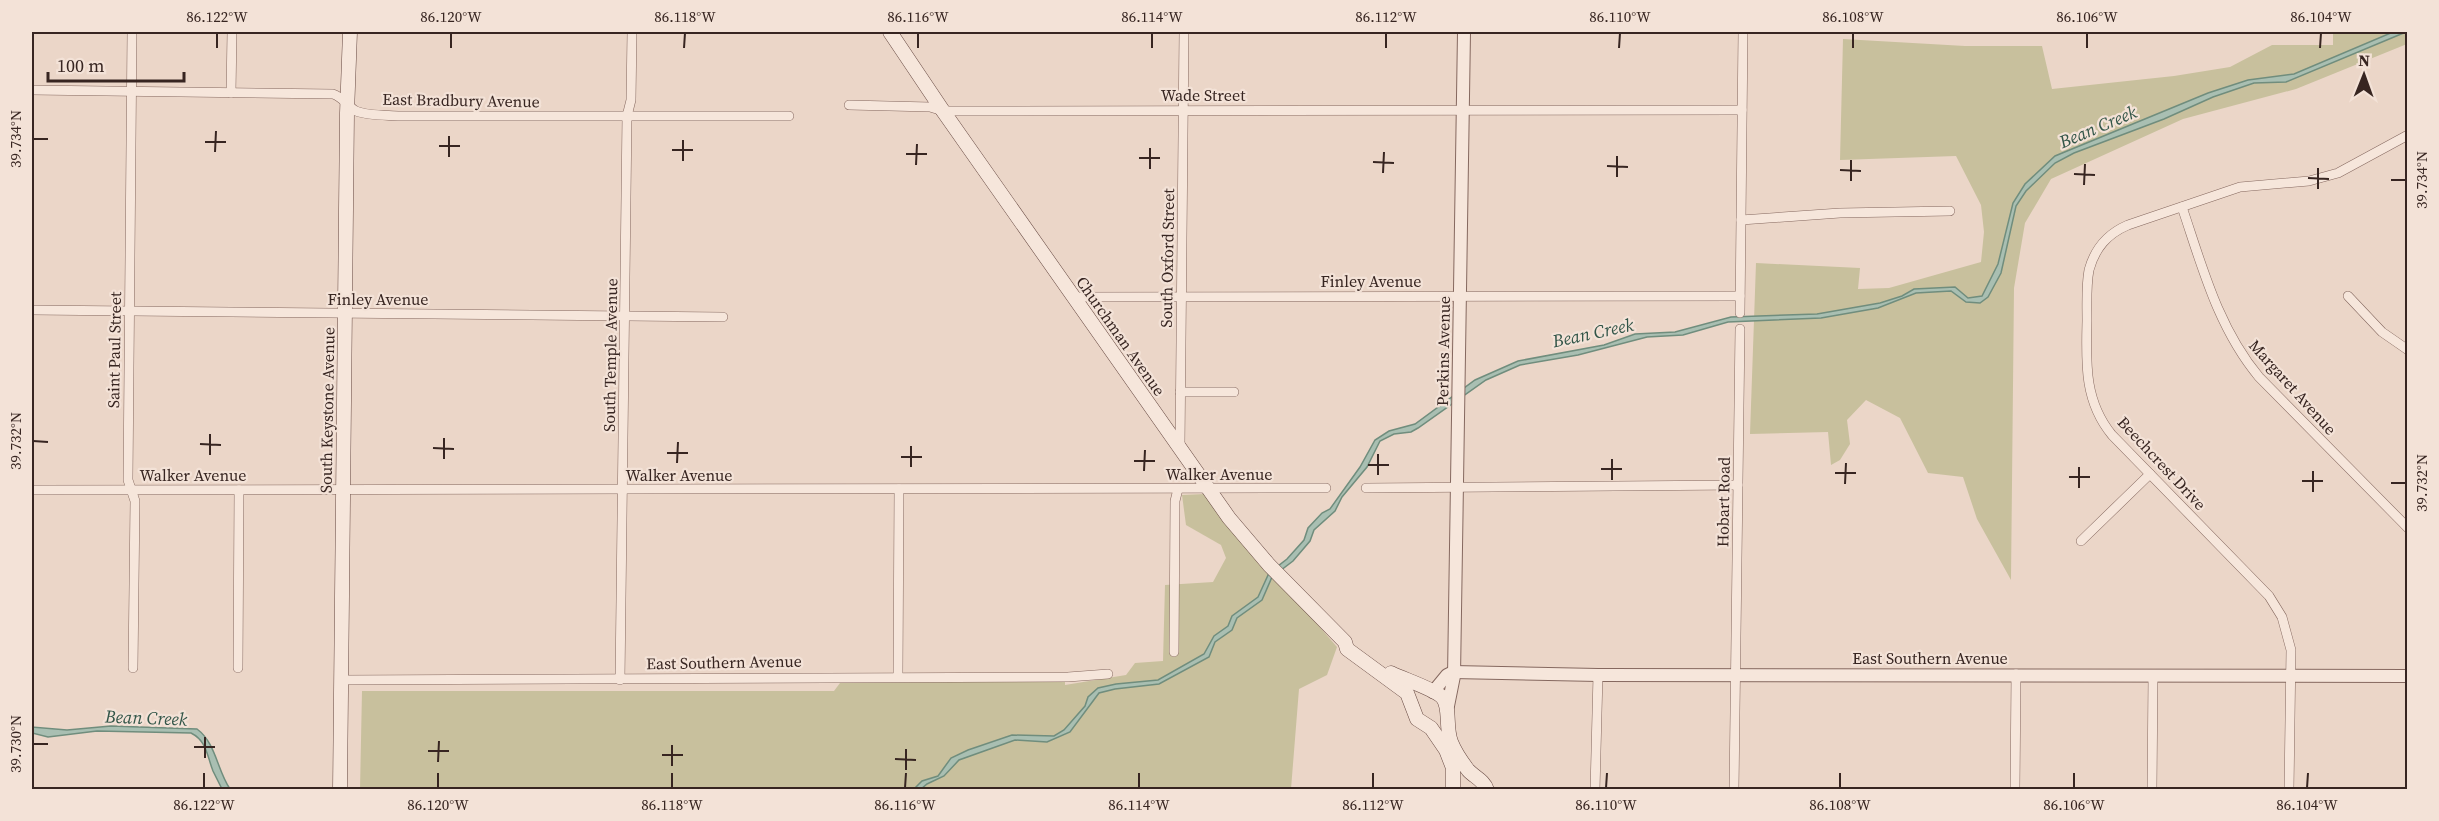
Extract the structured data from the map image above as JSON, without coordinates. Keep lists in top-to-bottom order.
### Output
{
  "streets": {
    "main road": ["Churchman Avenue", "South Keystone Avenue"],
    "street": [
      "Wade Street",
      "East Bradbury Avenue",
      "South Oxford Street",
      "Finley Avenue",
      "Saint Paul Street",
      "Perkins Avenue",
      "South Temple Avenue",
      "Margaret Avenue",
      "Beechcrest Drive",
      "Walker Avenue",
      "Hobart Road",
      "East Southern Avenue"
    ]
  },
  "crossings": [
    ["Wade Street", "South Oxford Street"],
    ["Wade Street", "Churchman Avenue"],
    ["Wade Street", "Perkins Avenue"],
    ["East Bradbury Avenue", "Saint Paul Street"],
    ["East Bradbury Avenue", "South Temple Avenue"],
    ["East Bradbury Avenue", "South Keystone Avenue"],
    ["South Oxford Street", "Finley Avenue"],
    ["South Oxford Street", "Churchman Avenue"],
    ["Finley Avenue", "Churchman Avenue"],
    ["Finley Avenue", "Saint Paul Street"],
    ["Finley Avenue", "Perkins Avenue"],
    ["Finley Avenue", "South Temple Avenue"],
    ["Finley Avenue", "South Keystone Avenue"],
    ["Churchman Avenue", "Perkins Avenue"],
    ["Churchman Avenue", "Walker Avenue"],
    ["Saint Paul Street", "Walker Avenue"],
    ["Perkins Avenue", "East Southern Avenue"],
    ["South Temple Avenue", "Walker Avenue"],
    ["South Temple Avenue", "East Southern Avenue"],
    ["Margaret Avenue", "Beechcrest Drive"],
    ["South Keystone Avenue", "Walker Avenue"],
    ["South Keystone Avenue", "East Southern Avenue"],
    ["Beechcrest Drive", "East Southern Avenue"],
    ["Hobart Road", "East Southern Avenue"]
  ],
  "water": ["Bean Creek"],
  "scale_bar": "100 m",
  "north": "top",
  "coordinates": [
    "86.122°W",
    "86.120°W",
    "86.118°W",
    "86.116°W",
    "86.114°W",
    "86.112°W",
    "86.110°W",
    "86.108°W",
    "86.106°W",
    "86.104°W",
    "39.734°N",
    "39.732°N",
    "39.730°N"
  ]
}
